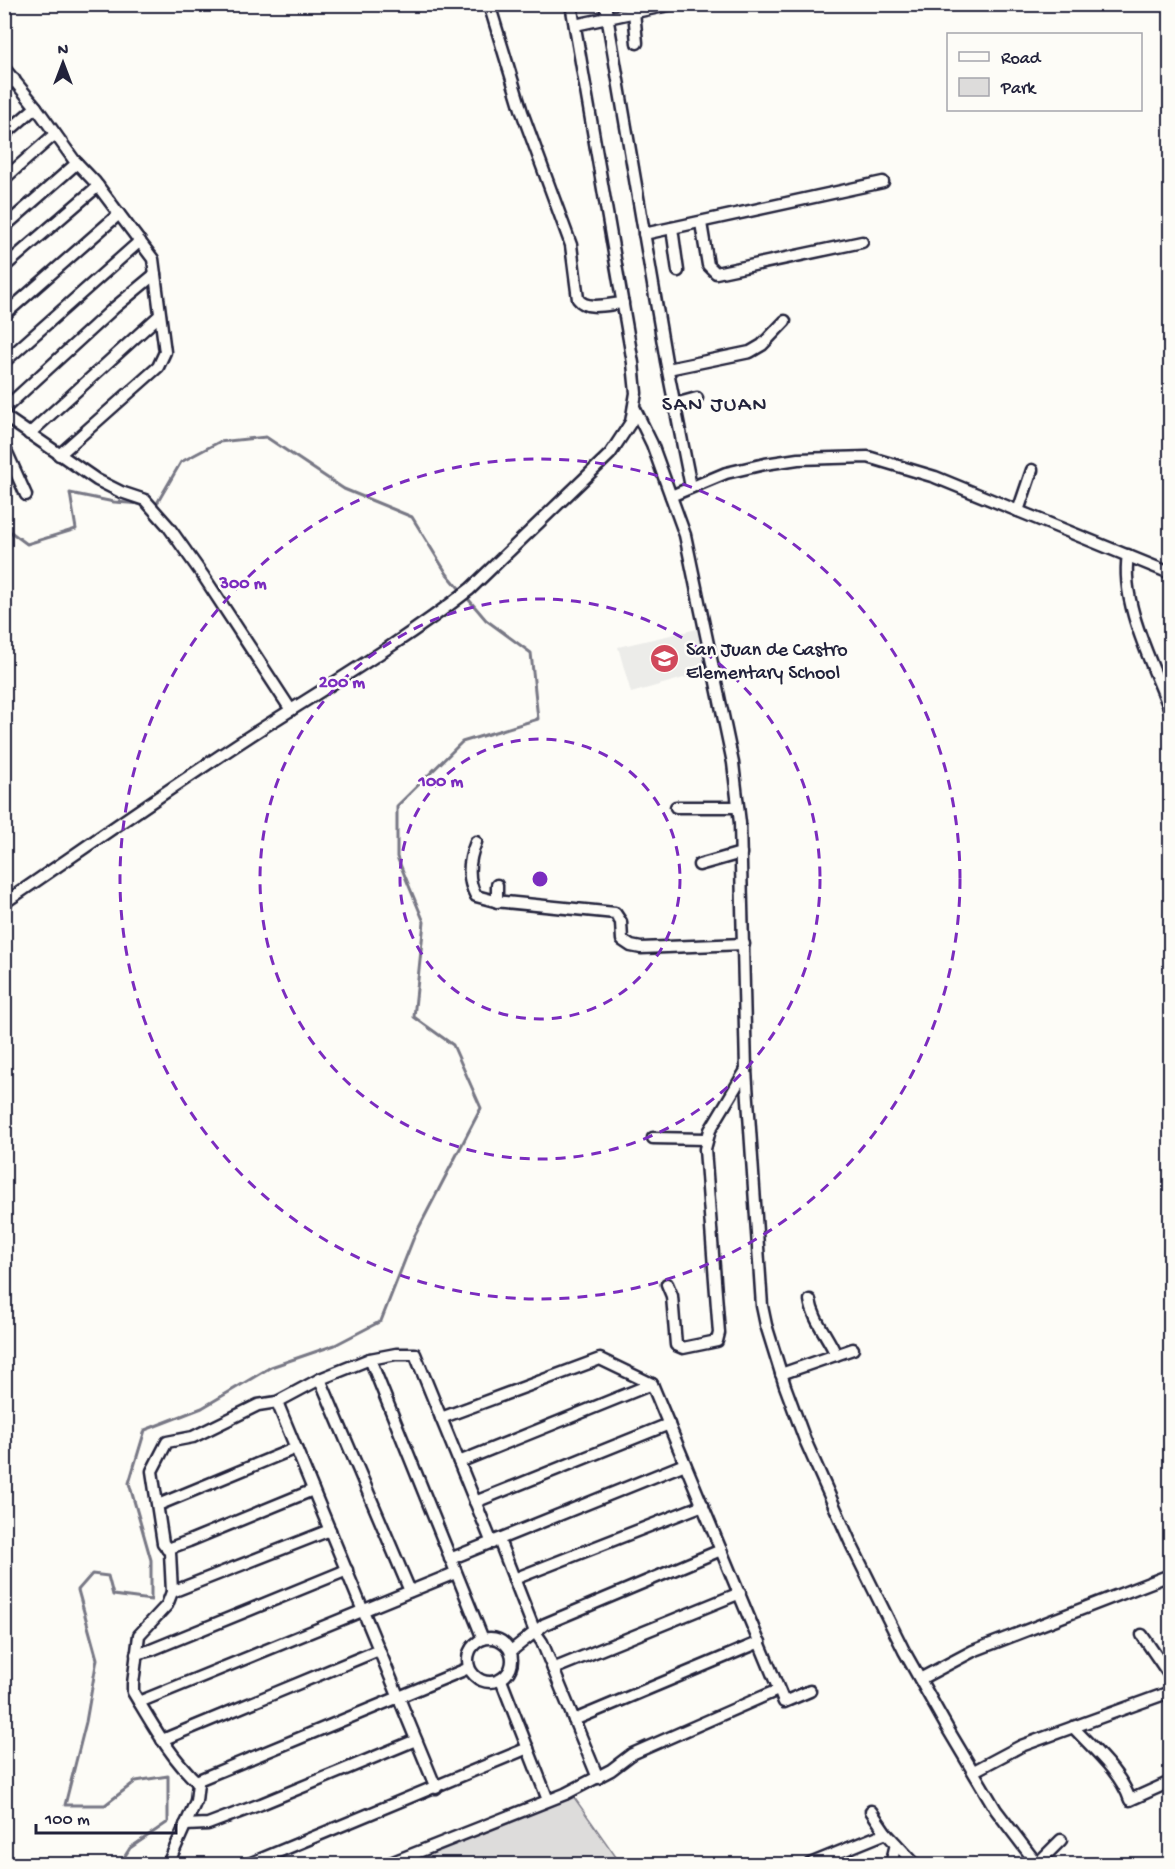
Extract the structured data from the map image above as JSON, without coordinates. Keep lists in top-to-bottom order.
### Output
{
  "districts": ["SAN JUAN"],
  "places": {
    "school or university": ["San Juan de Castro Elementary School"]
  },
  "legend": ["Road", "Park"],
  "scale_bar": "100 m",
  "north": "top",
  "rings": ["300 m", "200 m", "100 m"]
}
